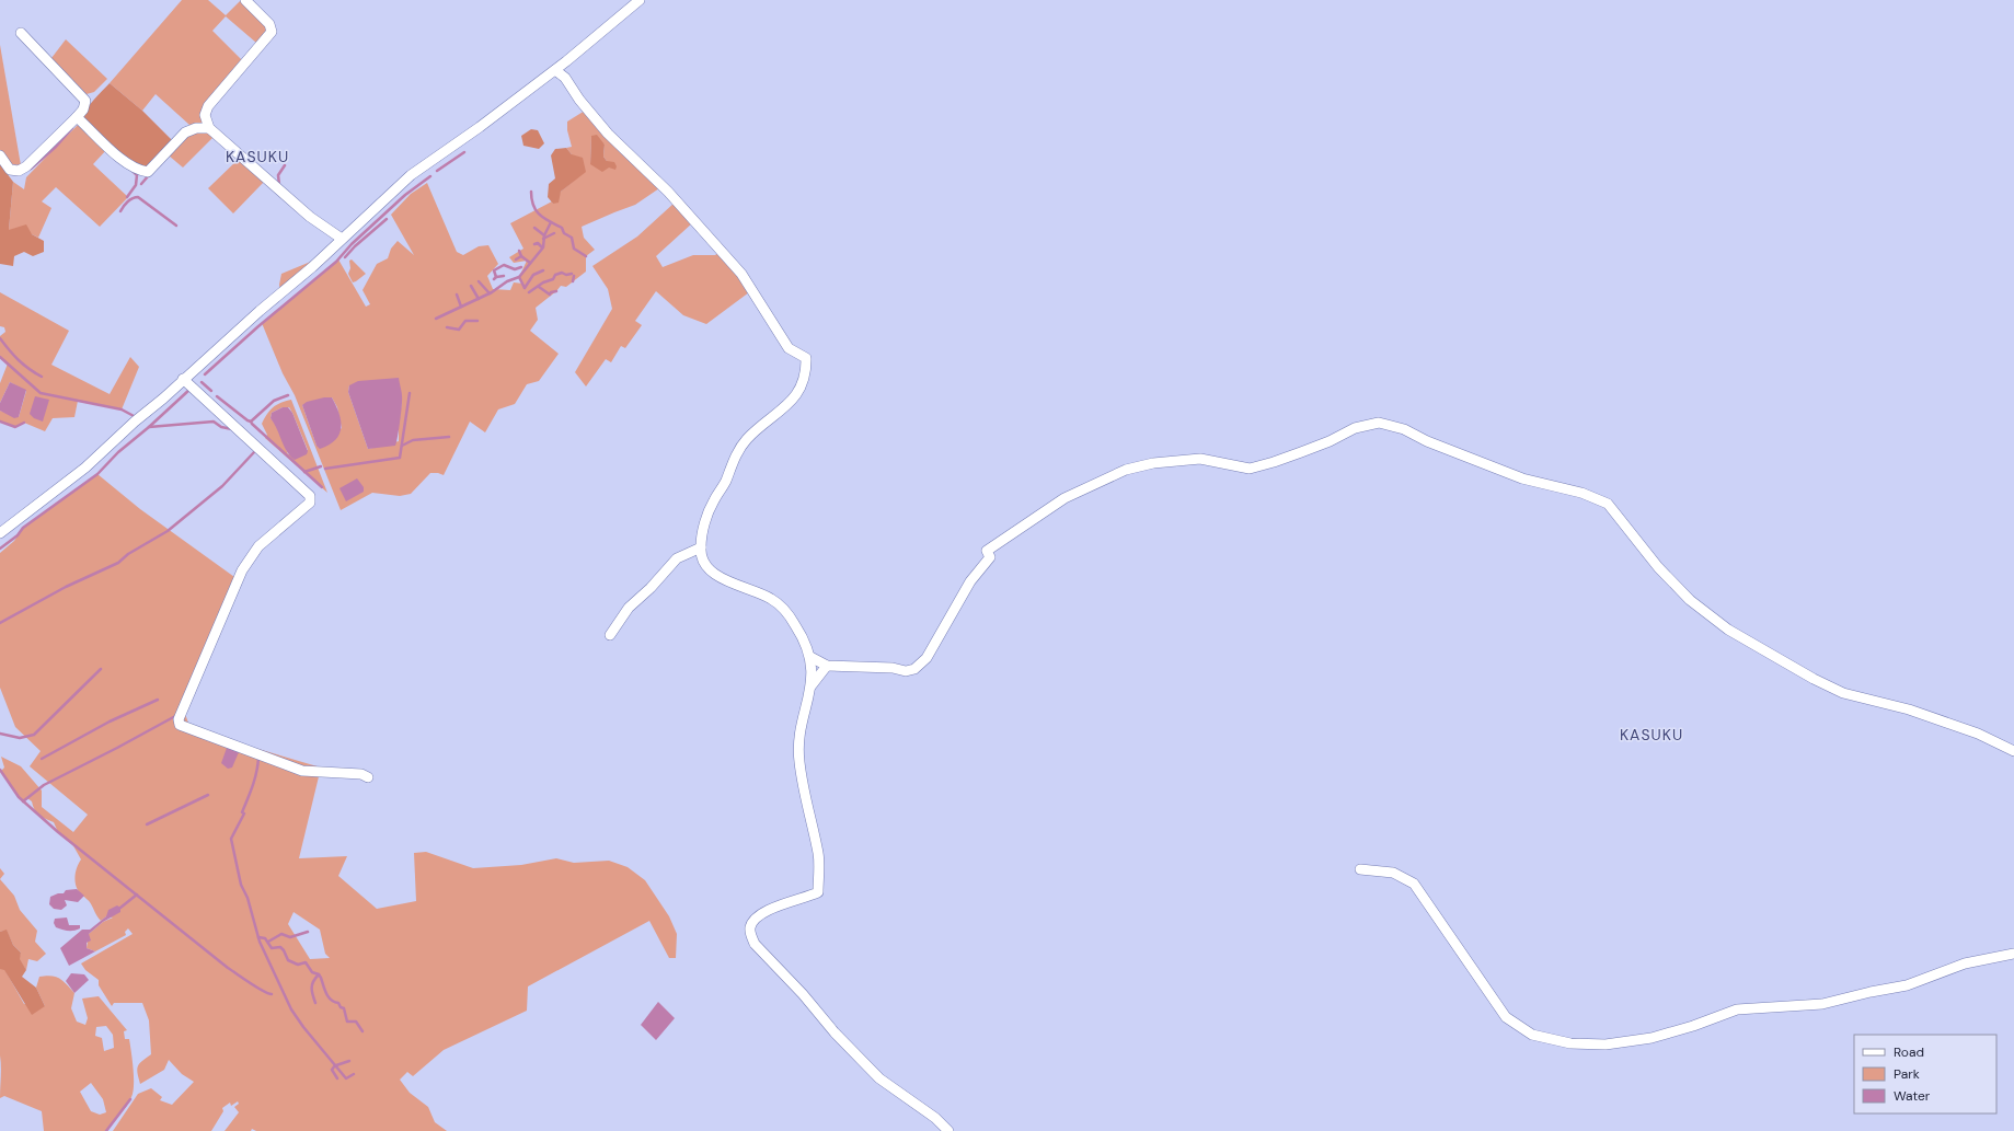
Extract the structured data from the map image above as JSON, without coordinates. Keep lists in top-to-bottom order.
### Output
{
  "districts": ["KASUKU", "KASUKU"],
  "legend": ["Road", "Park", "Water"]
}
